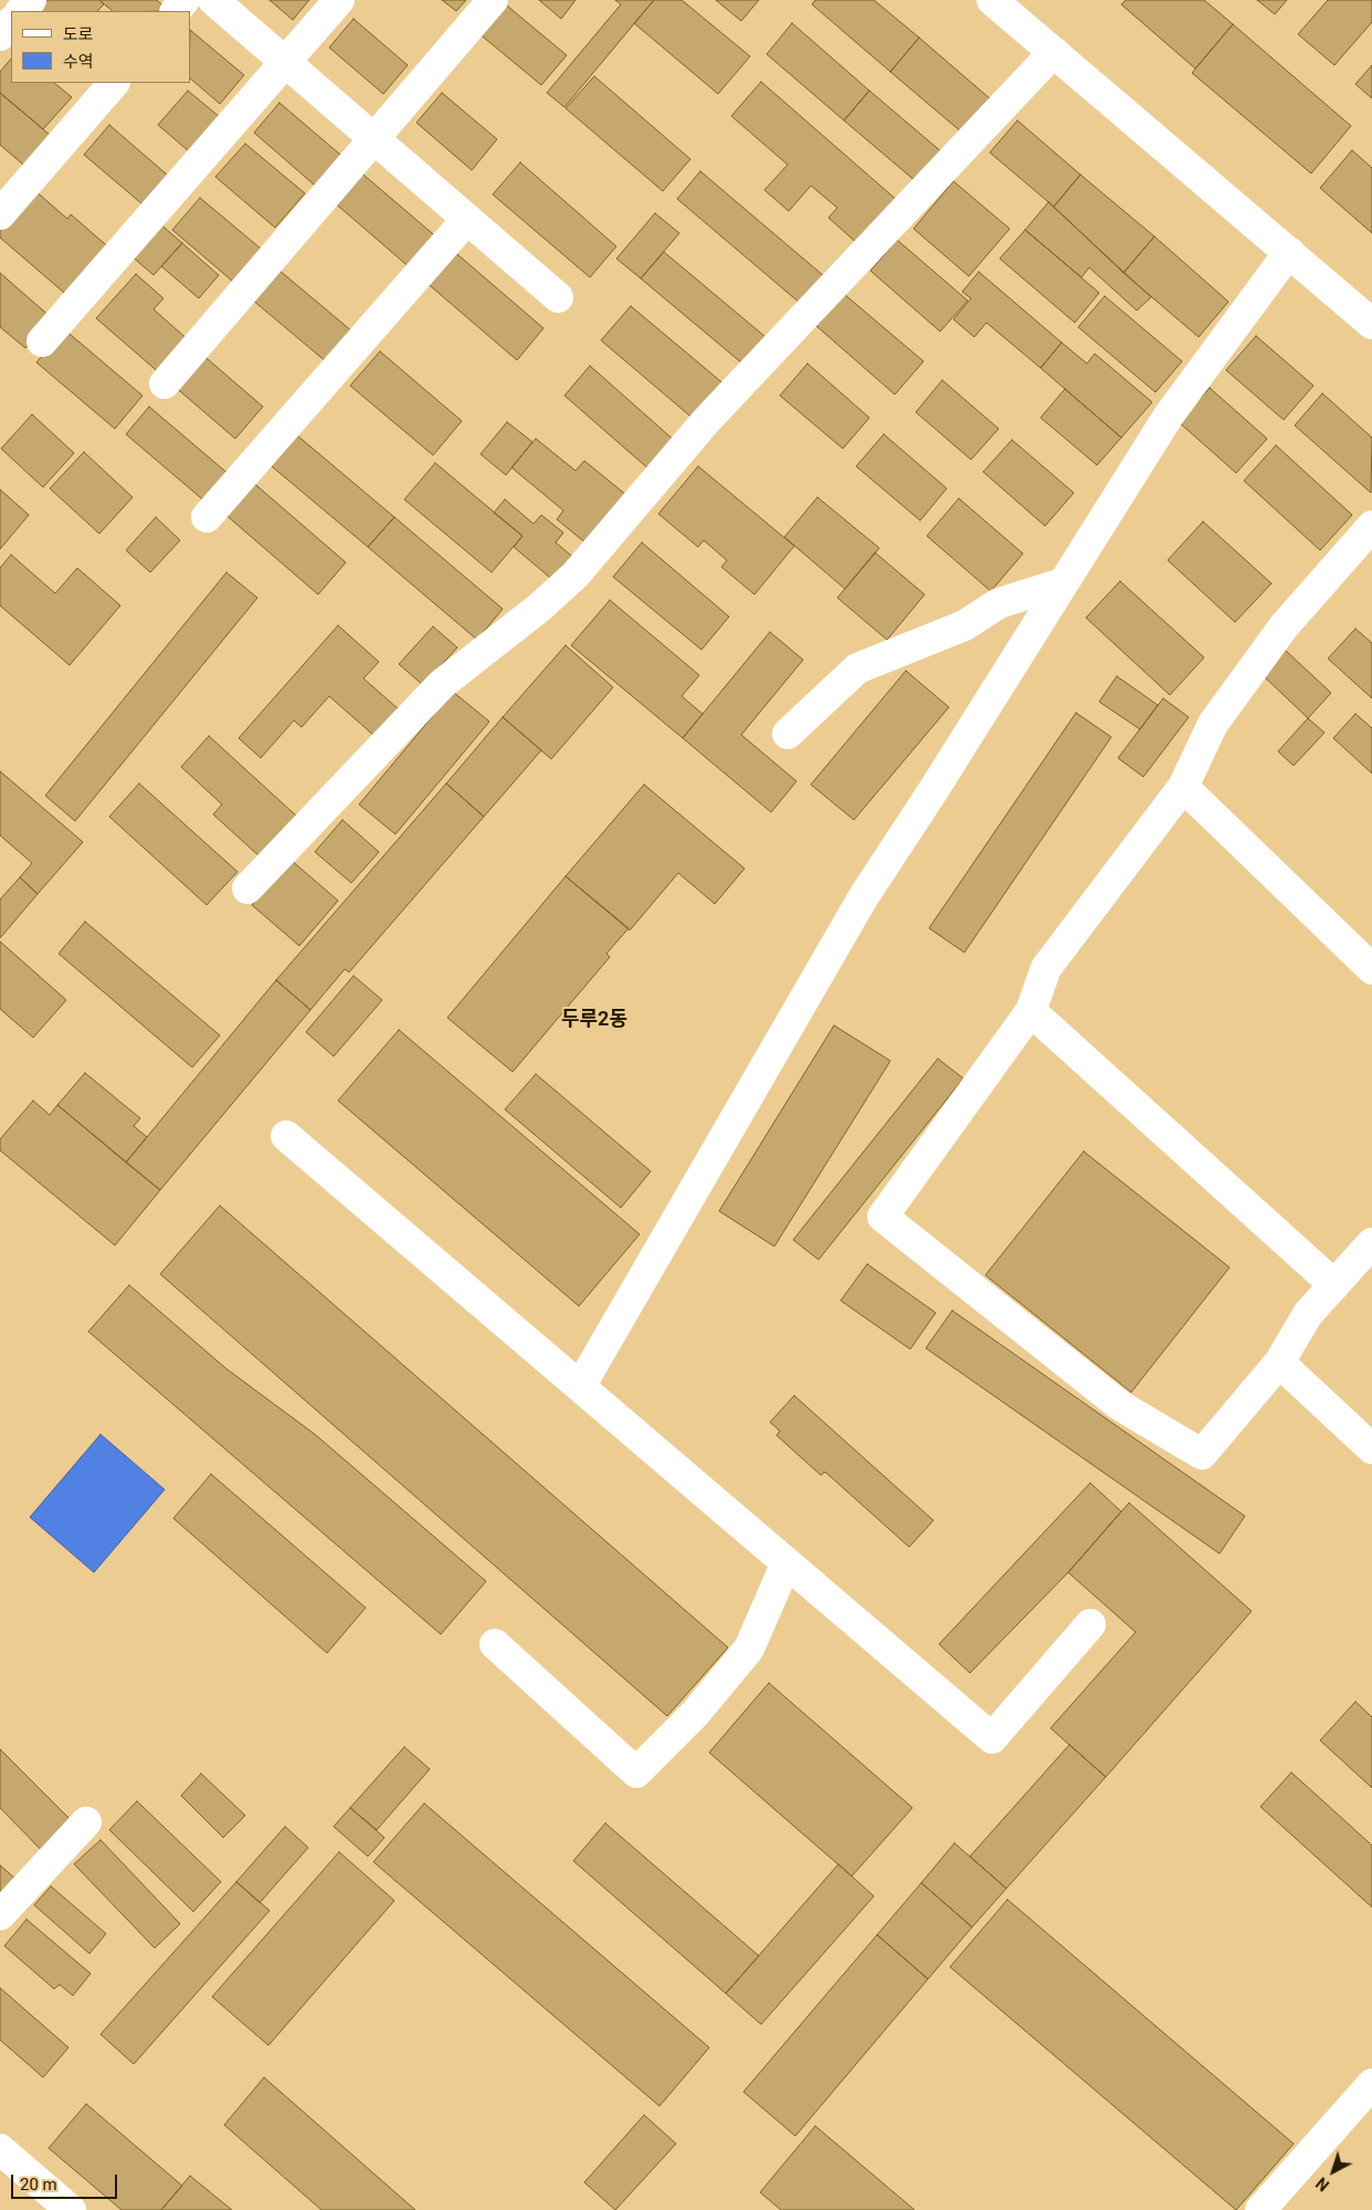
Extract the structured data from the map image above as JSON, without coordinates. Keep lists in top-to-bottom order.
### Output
{
  "districts": ["두루2동"],
  "legend": ["도로", "수역"],
  "scale_bar": "20 m",
  "north": "bottom left"
}
